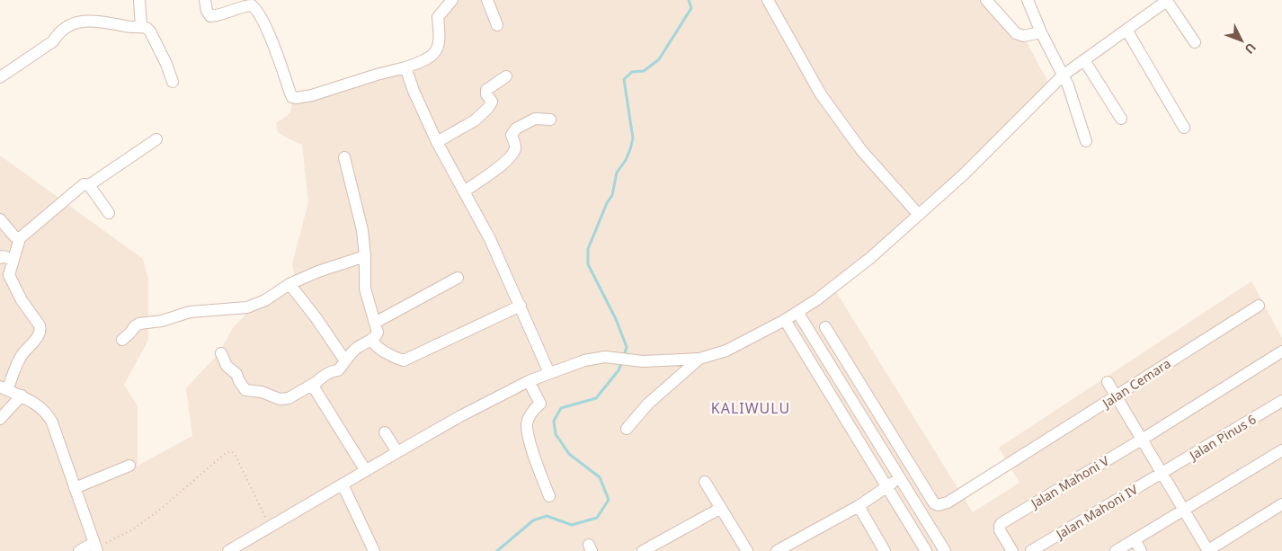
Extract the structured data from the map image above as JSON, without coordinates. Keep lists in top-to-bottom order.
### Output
{
  "streets": {
    "street": [
      "Jalan Cemara",
      "Jalan Pinus 6",
      "Jalan Mahoni V",
      "Jalan Mahoni IV"
    ]
  },
  "crossings": [
    ["Jalan Pinus 6", "Jalan Mahoni IV"]
  ],
  "districts": ["KALIWULU"],
  "north": "bottom right"
}
